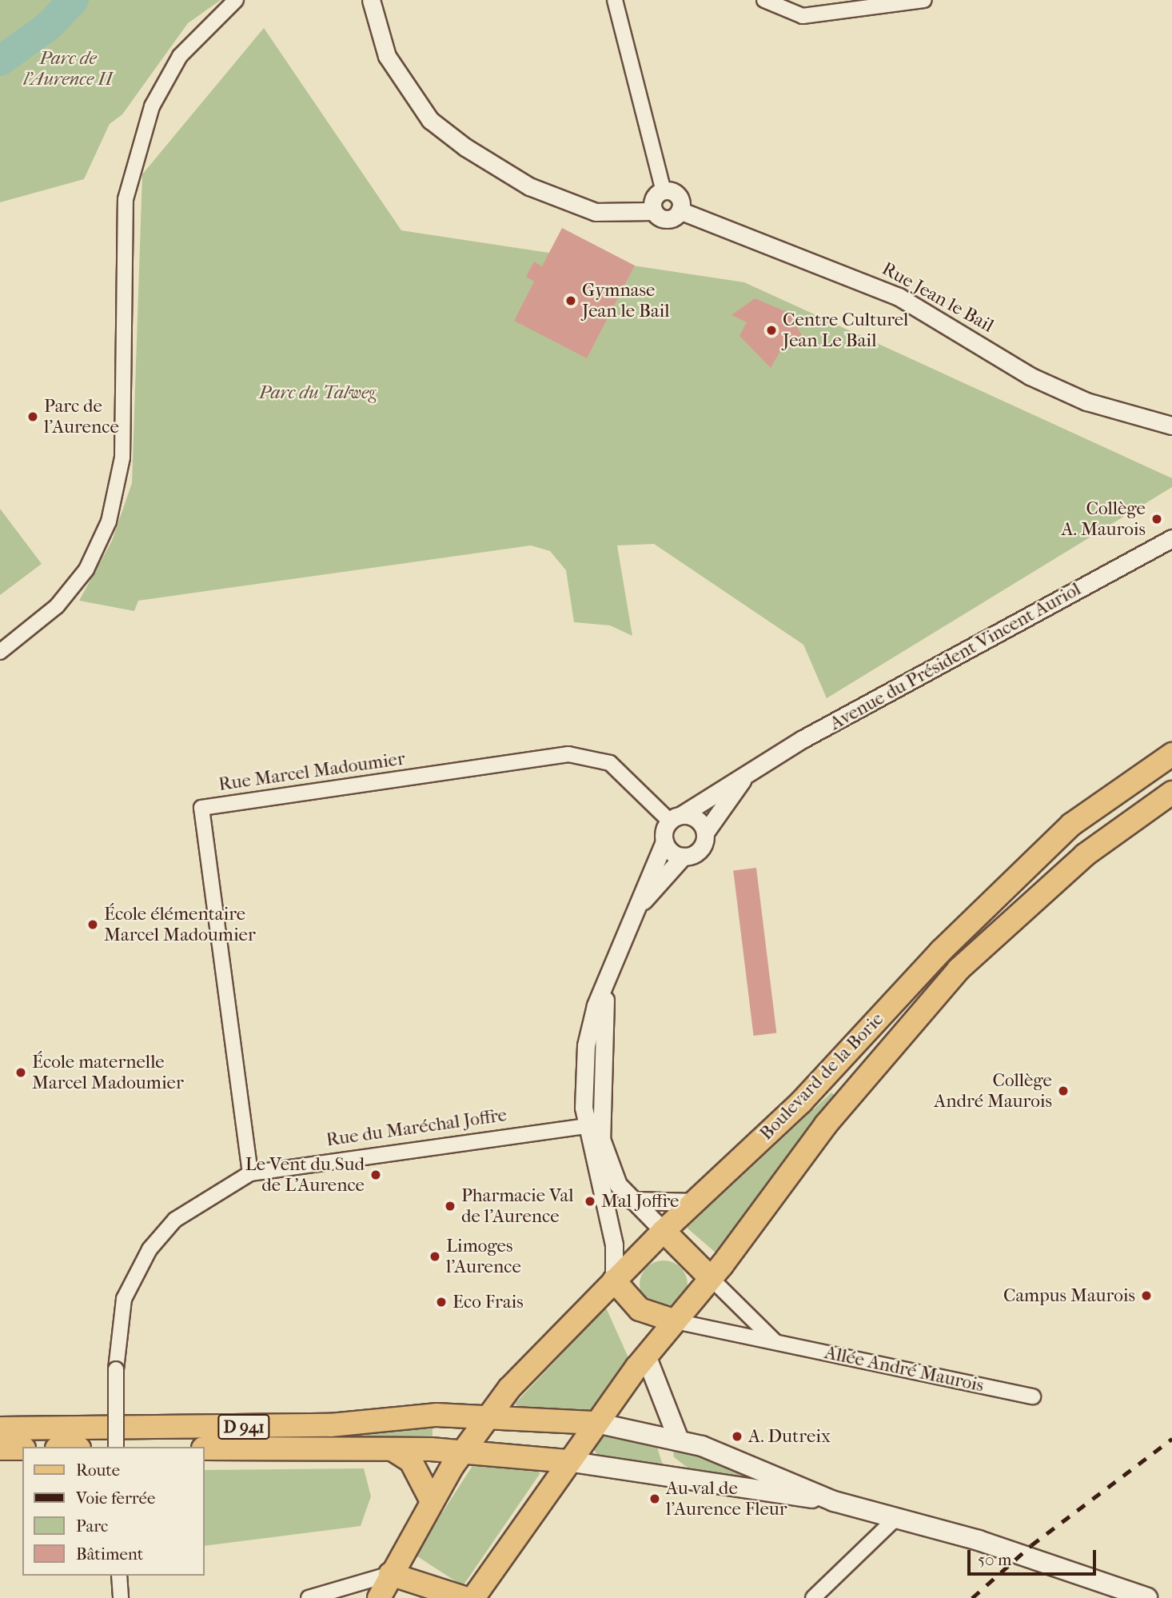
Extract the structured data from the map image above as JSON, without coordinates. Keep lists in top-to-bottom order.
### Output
{
  "streets": {
    "main road": ["Boulevard de la Borie", "Allée André Maurois", "D 941"],
    "street": [
      "Rue Jean le Bail",
      "Avenue du Président Vincent Auriol",
      "Rue Marcel Madoumier",
      "Rue du Maréchal Joffre"
    ]
  },
  "crossings": [
    ["Avenue du Président Vincent Auriol", "Rue Marcel Madoumier"],
    ["Rue Marcel Madoumier", "Rue du Maréchal Joffre"],
    ["Boulevard de la Borie", "Allée André Maurois"],
    ["Boulevard de la Borie", "D 941"]
  ],
  "parks": ["Parc de l'Aurence II", "Parc du Talweg"],
  "places": [
    "Gymnase Jean le Bail",
    "Centre Culturel Jean Le Bail",
    "Parc de l'Aurence",
    "Collège A. Maurois",
    "École élémentaire Marcel Madoumier",
    "École maternelle Marcel Madoumier",
    "Collège André Maurois",
    "Le Vent du Sud de L'Aurence",
    "Mal Joffre",
    "Pharmacie Val de l'Aurence",
    "Limoges l'Aurence",
    "Campus Maurois",
    "Eco Frais",
    "A. Dutreix",
    "Au val de l'Aurence Fleur"
  ],
  "legend": [
    "Route",
    "Voie ferrée",
    "Parc",
    "Bâtiment"
  ],
  "scale_bar": "50 m"
}
